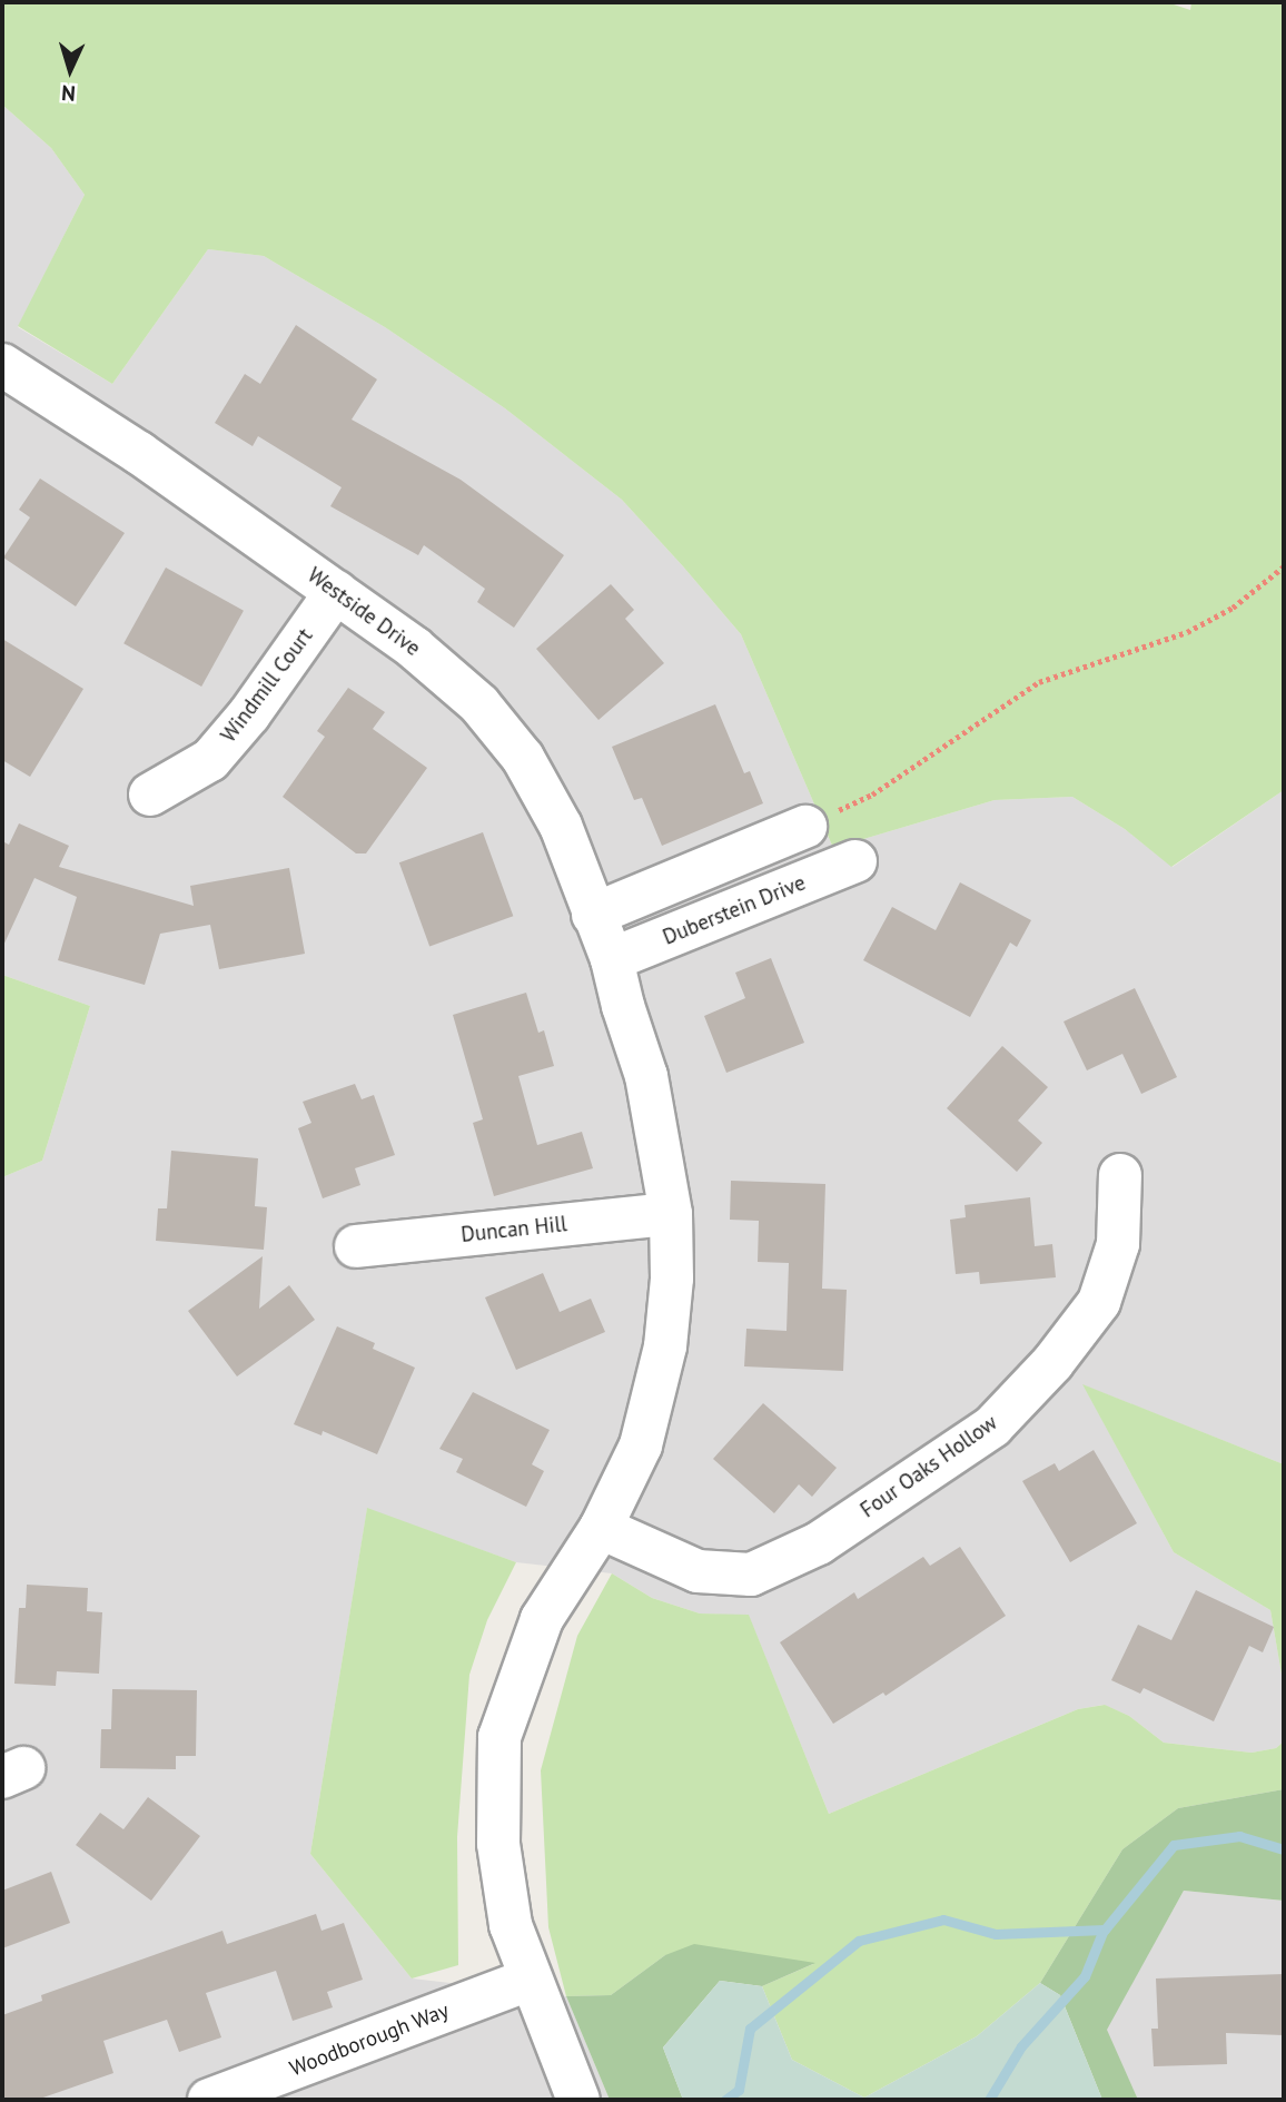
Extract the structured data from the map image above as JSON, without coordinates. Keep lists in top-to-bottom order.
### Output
{
  "streets": {
    "street": [
      "Westside Drive",
      "Windmill Court",
      "Duberstein Drive",
      "Duncan Hill",
      "Four Oaks Hollow",
      "Woodborough Way"
    ]
  },
  "crossings": [
    ["Westside Drive", "Windmill Court"],
    ["Westside Drive", "Duberstein Drive"],
    ["Westside Drive", "Duncan Hill"],
    ["Westside Drive", "Four Oaks Hollow"],
    ["Westside Drive", "Woodborough Way"]
  ],
  "north": "bottom"
}
